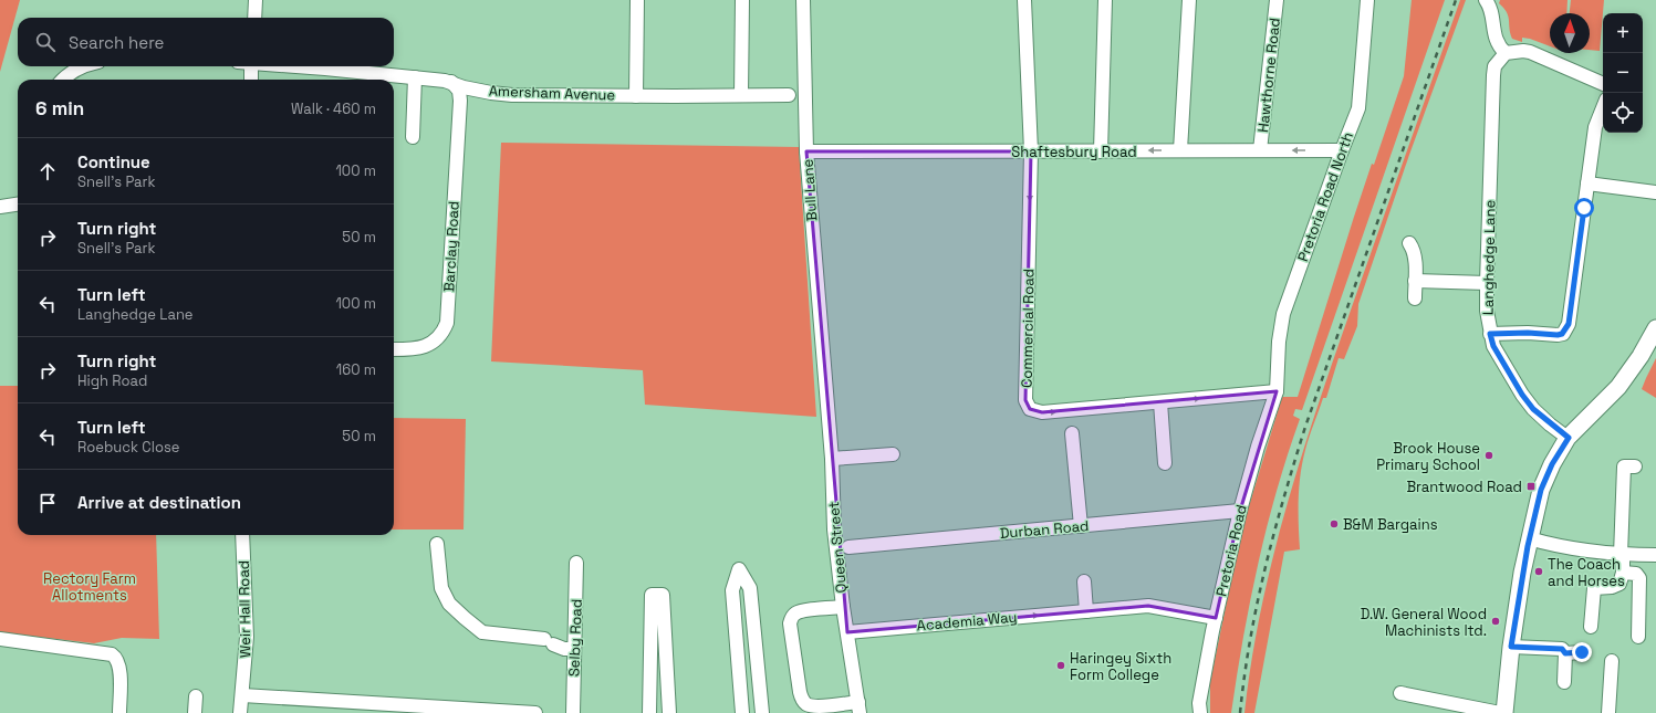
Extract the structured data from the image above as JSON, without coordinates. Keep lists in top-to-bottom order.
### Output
{
  "streets": {
    "street": [
      "Hawthorne Road",
      "Amersham Avenue",
      "Shaftesbury Road",
      "Bull Lane",
      "Pretoria Road North",
      "Barclay Road",
      "Langhedge Lane",
      "Commercial Road",
      "Durban Road",
      "Queen Street",
      "Pretoria Road",
      "Weir Hall Road",
      "Academia Way",
      "Selby Road"
    ]
  },
  "crossings": [
    ["Hawthorne Road", "Shaftesbury Road"],
    ["Amersham Avenue", "Barclay Road"],
    ["Shaftesbury Road", "Bull Lane"],
    ["Shaftesbury Road", "Pretoria Road North"],
    ["Shaftesbury Road", "Commercial Road"],
    ["Bull Lane", "Queen Street"],
    ["Pretoria Road North", "Commercial Road"],
    ["Pretoria Road North", "Pretoria Road"],
    ["Commercial Road", "Pretoria Road"],
    ["Durban Road", "Pretoria Road"],
    ["Queen Street", "Academia Way"],
    ["Pretoria Road", "Academia Way"]
  ],
  "one_way": ["Academia Way"],
  "parks": ["Rectory Farm Allotments"],
  "places": {
    "other": [
      "Brook House Primary School",
      "B&M Bargains",
      "The Coach and Horses",
      "D.W. General Wood Machinists ltd.",
      "Haringey Sixth Form College"
    ],
    "transit": ["Brantwood Road"]
  },
  "north": "top",
  "page": {
    "map_buttons": ["+", "−"],
    "search": "Search here",
    "heading": ["6 min", "Walk · 460 m"],
    "list": [
      ["Continue", "Snell's Park", "100 m"],
      ["Turn right", "Snell's Park", "50 m"],
      ["Turn left", "Langhedge Lane", "100 m"],
      ["Turn right", "High Road", "160 m"],
      ["Turn left", "Roebuck Close", "50 m"],
      "Arrive at destination"
    ]
  }
}
